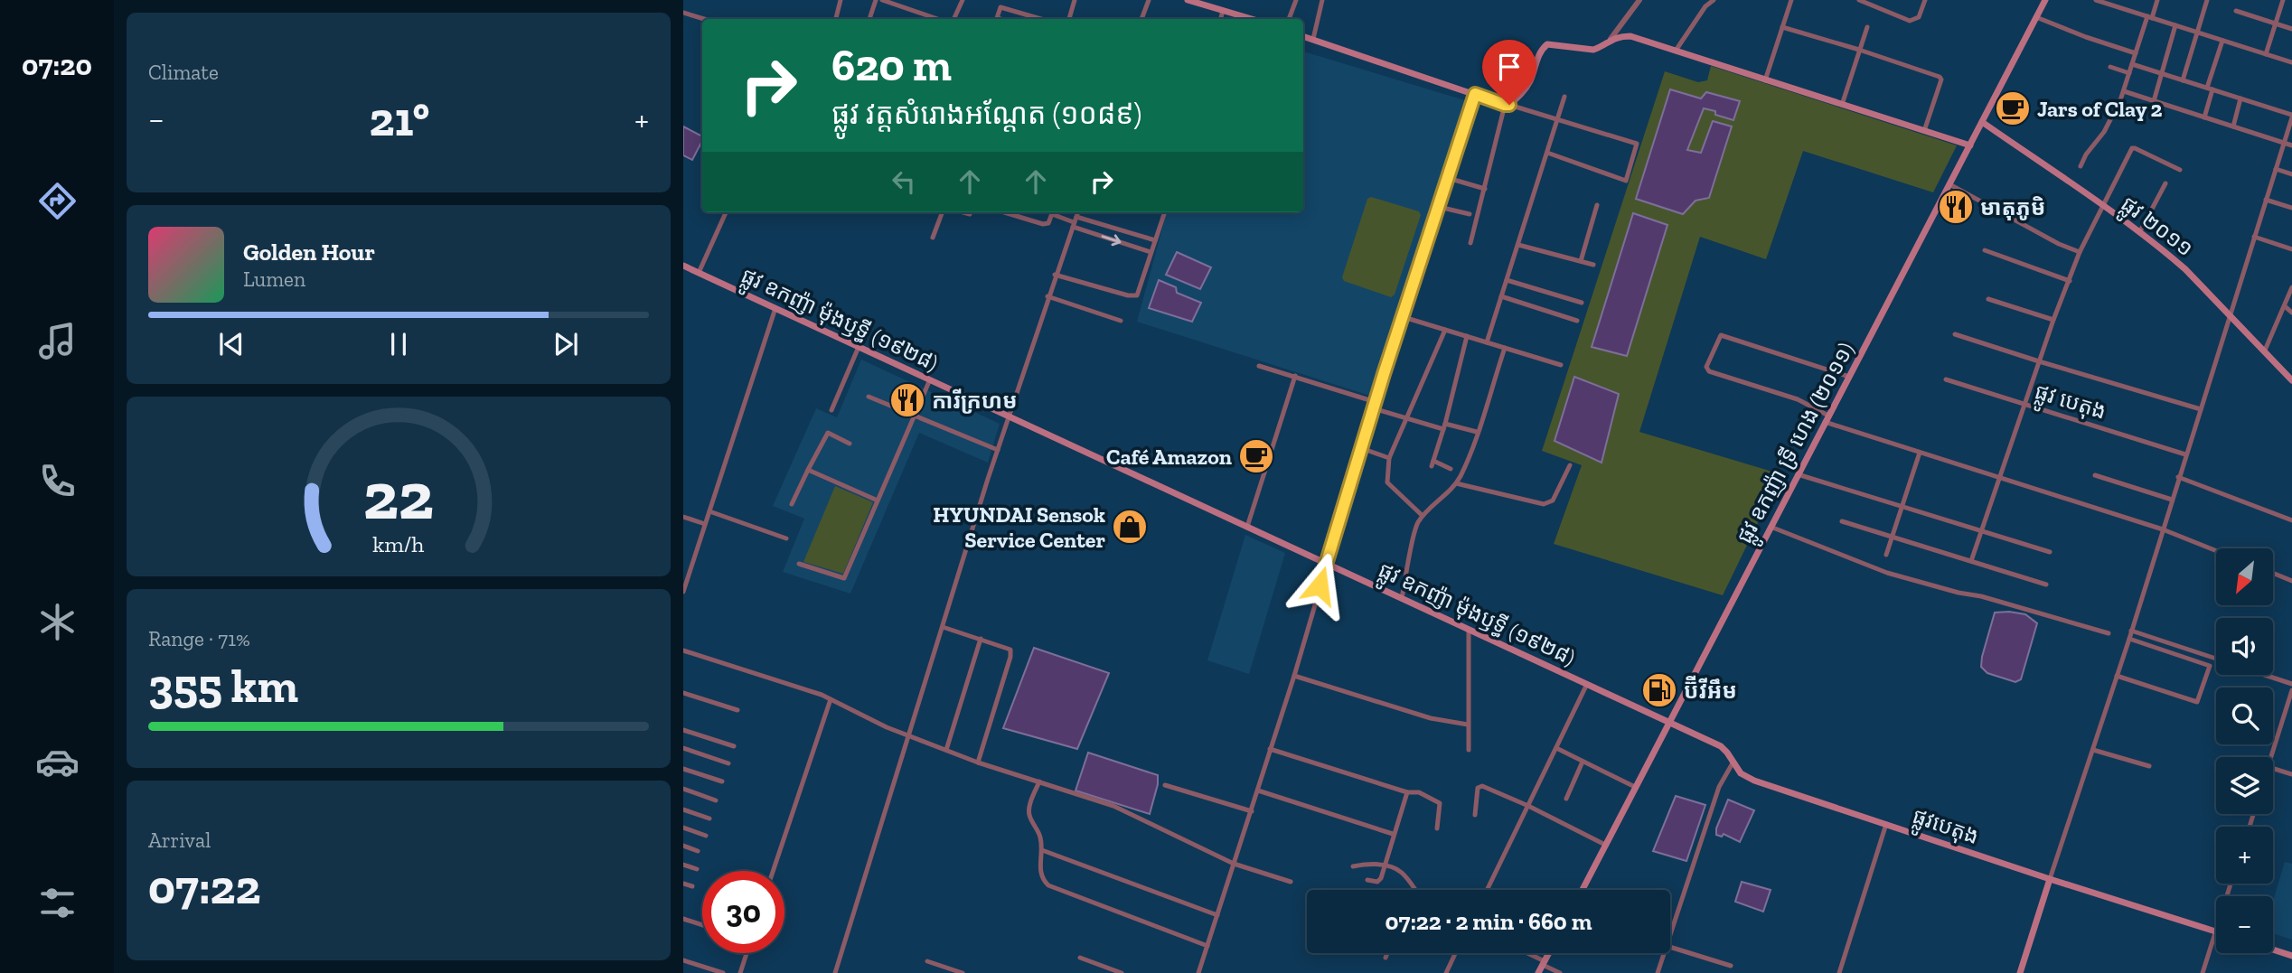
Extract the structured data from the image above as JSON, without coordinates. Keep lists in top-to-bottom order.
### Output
{
  "streets": {
    "main road": [
      "ផ្លូវ ២០១១",
      "ផ្លូវ ឧកញ៉ា ម៉ុងឫទ្ធី (១៩២៨)",
      "ផ្លូវ ឧកញ៉ា ទ្រី ហេង (២០១១)",
      "ផ្លូវបេតុង"
    ],
    "street": ["ផ្លូវ បេតុង"]
  },
  "crossings": [
    ["ផ្លូវ ២០១១", "ផ្លូវ ឧកញ៉ា ទ្រី ហេង (២០១១)"],
    ["ផ្លូវ ឧកញ៉ា ម៉ុងឫទ្ធី (១៩២៨)", "ផ្លូវ ឧកញ៉ា ទ្រី ហេង (២០១១)"],
    ["ផ្លូវ ឧកញ៉ា ម៉ុងឫទ្ធី (១៩២៨)", "ផ្លូវបេតុង"],
    ["ផ្លូវ ឧកញ៉ា ទ្រី ហេង (២០១១)", "ផ្លូវបេតុង"]
  ],
  "places": {
    "cafe": ["Jars of Clay 2", "Café Amazon"],
    "restaurant": ["មាតុភូមិ", "ការីក្រហម"],
    "shop": ["HYUNDAI Sensok Service Center"],
    "fuel station": ["ប៊ីវីអឹម"]
  },
  "north": "bottom left",
  "page": {
    "tabs": "07:20",
    "tile": [
      "Climate",
      ["Range · 71%", "355 km"],
      ["Arrival", "07:22"]
    ],
    "turn": ["620 m", "ផ្លូវ វត្តសំរោងអណ្ដែត (១០៨៩)"],
    "heat": ["−", "21°", "+"],
    "song": ["Golden Hour", "Lumen"],
    "map_buttons": ["+", "−"],
    "limit": "30",
    "trip": "07:22 · 2 min · 660 m",
    "gauge": ["22", "km/h"]
  }
}
